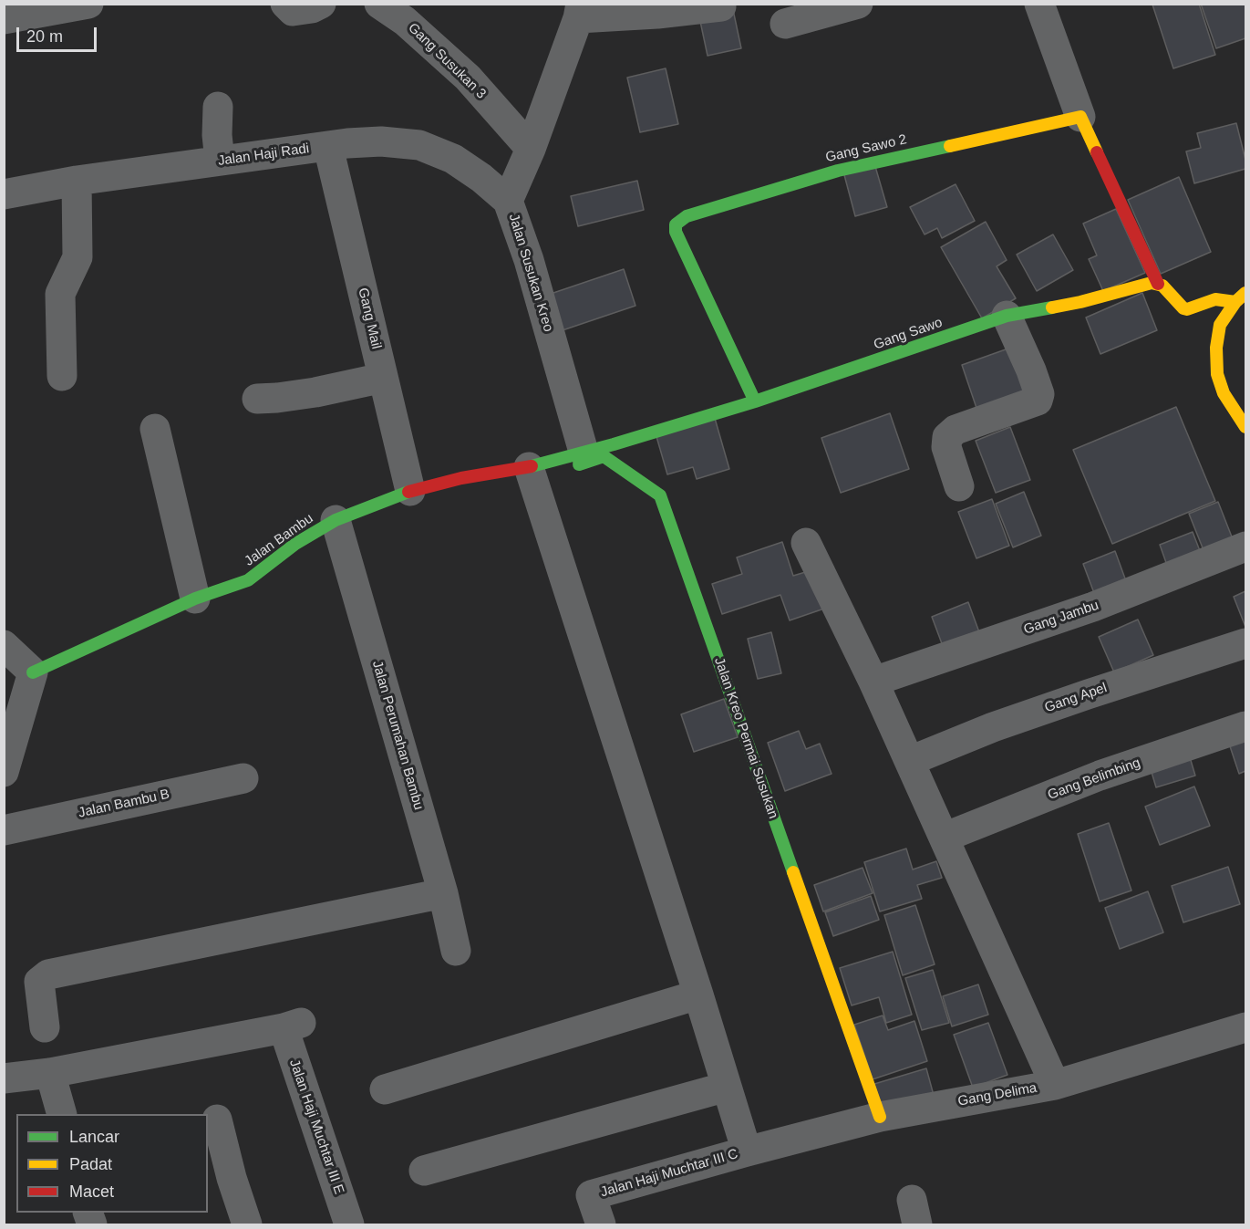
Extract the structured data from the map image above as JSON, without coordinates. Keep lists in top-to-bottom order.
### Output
{
  "streets": {
    "street": [
      "Gang Susukan 3",
      "Gang Sawo 2",
      "Jalan Haji Radi",
      "Jalan Susukan Kreo",
      "Gang Mail",
      "Gang Sawo",
      "Jalan Bambu",
      "Gang Jambu",
      "Gang Apel",
      "Jalan Perumahan Bambu",
      "Jalan Kreo Permai Susukan",
      "Gang Belimbing",
      "Jalan Bambu B",
      "Gang Delima",
      "Jalan Haji Muchtar III E",
      "Jalan Haji Muchtar III C"
    ]
  },
  "crossings": [
    ["Gang Susukan 3", "Jalan Susukan Kreo"],
    ["Gang Sawo 2", "Gang Sawo"],
    ["Jalan Haji Radi", "Jalan Susukan Kreo"],
    ["Jalan Haji Radi", "Gang Mail"],
    ["Jalan Susukan Kreo", "Gang Sawo"],
    ["Jalan Susukan Kreo", "Jalan Bambu"],
    ["Gang Mail", "Jalan Bambu"],
    ["Gang Sawo", "Jalan Bambu"],
    ["Jalan Bambu", "Jalan Perumahan Bambu"],
    ["Jalan Bambu", "Jalan Kreo Permai Susukan"],
    ["Jalan Kreo Permai Susukan", "Gang Delima"],
    ["Gang Delima", "Jalan Haji Muchtar III C"]
  ],
  "legend": ["Lancar", "Padat", "Macet"],
  "scale_bar": "20 m"
}
